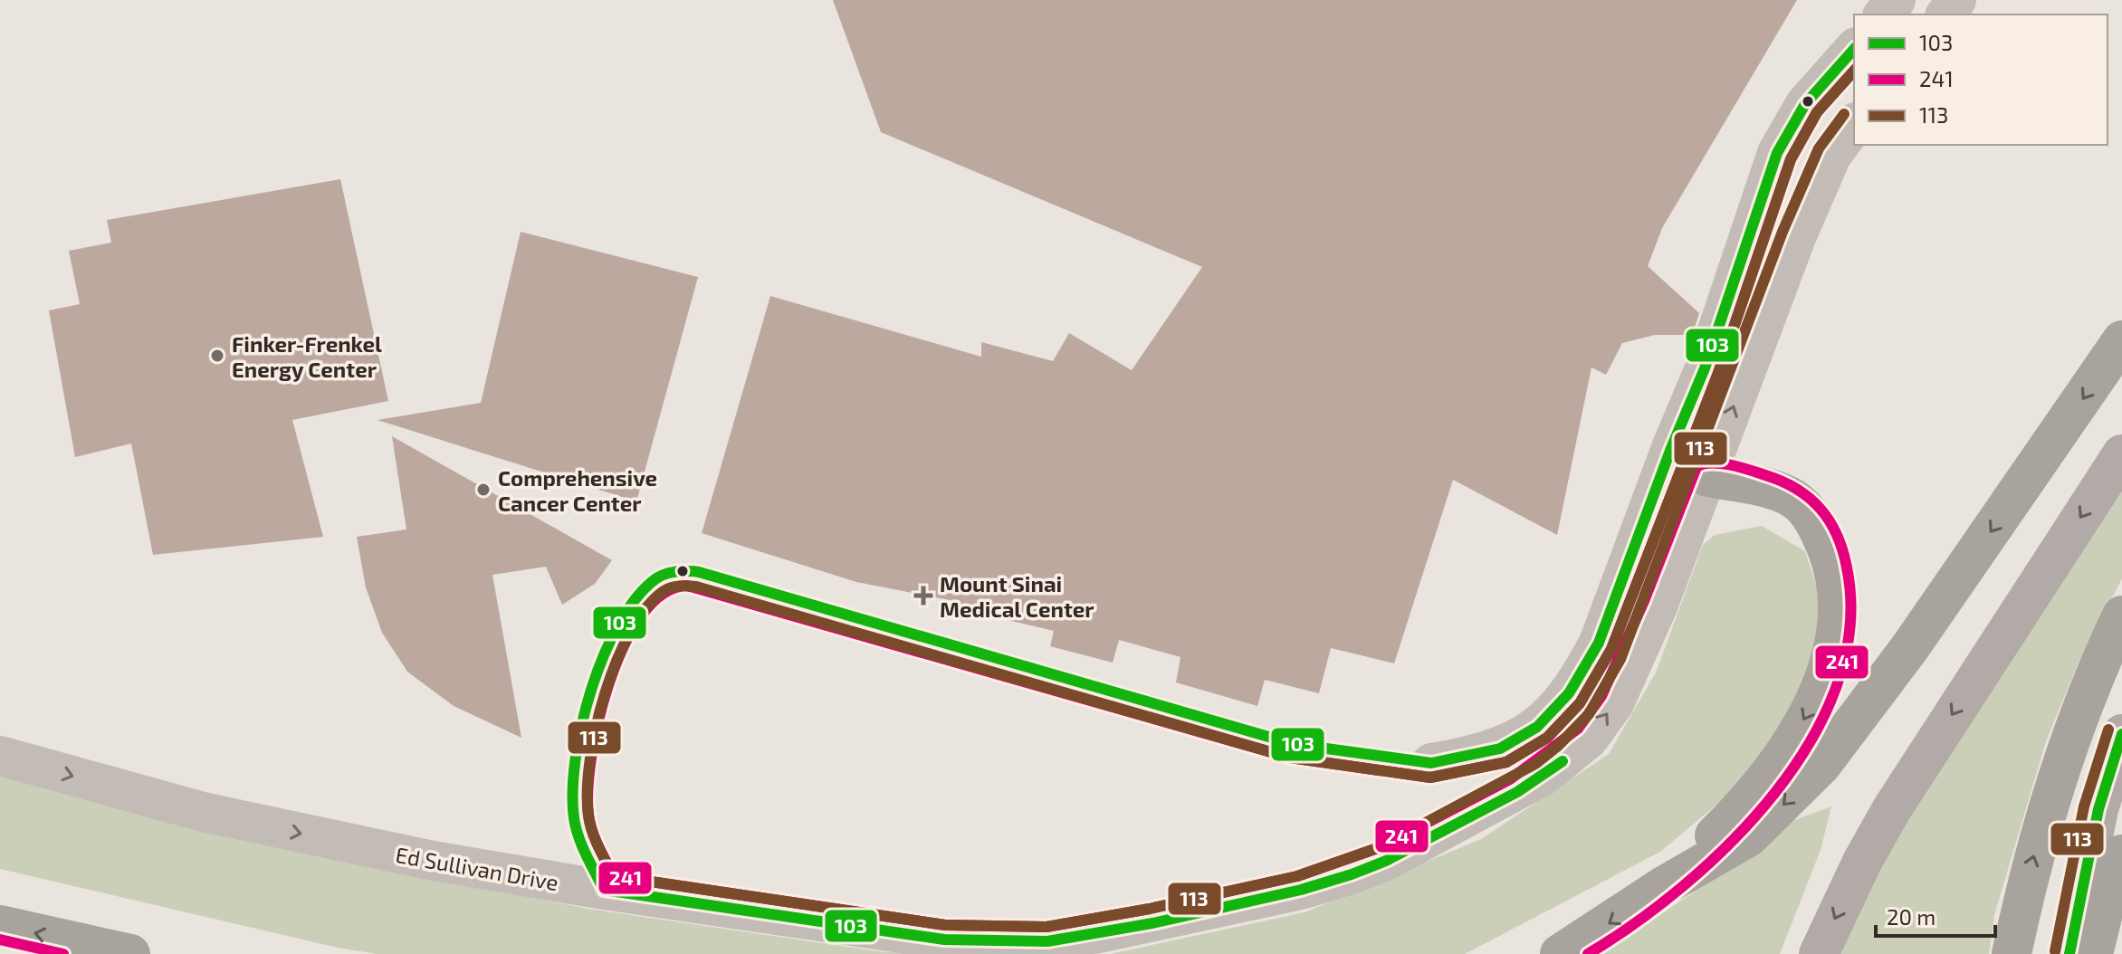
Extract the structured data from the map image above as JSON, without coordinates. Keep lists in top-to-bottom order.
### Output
{
  "streets": {
    "street": ["Ed Sullivan Drive"]
  },
  "one_way": ["Ed Sullivan Drive"],
  "places": {
    "other": ["Finker-Frenkel Energy Center", "Comprehensive Cancer Center"],
    "health": ["Mount Sinai Medical Center"]
  },
  "lines": ["transit line 103", "transit line 241", "transit line 113"],
  "legend": ["103", "241", "113"],
  "scale_bar": "20 m"
}
